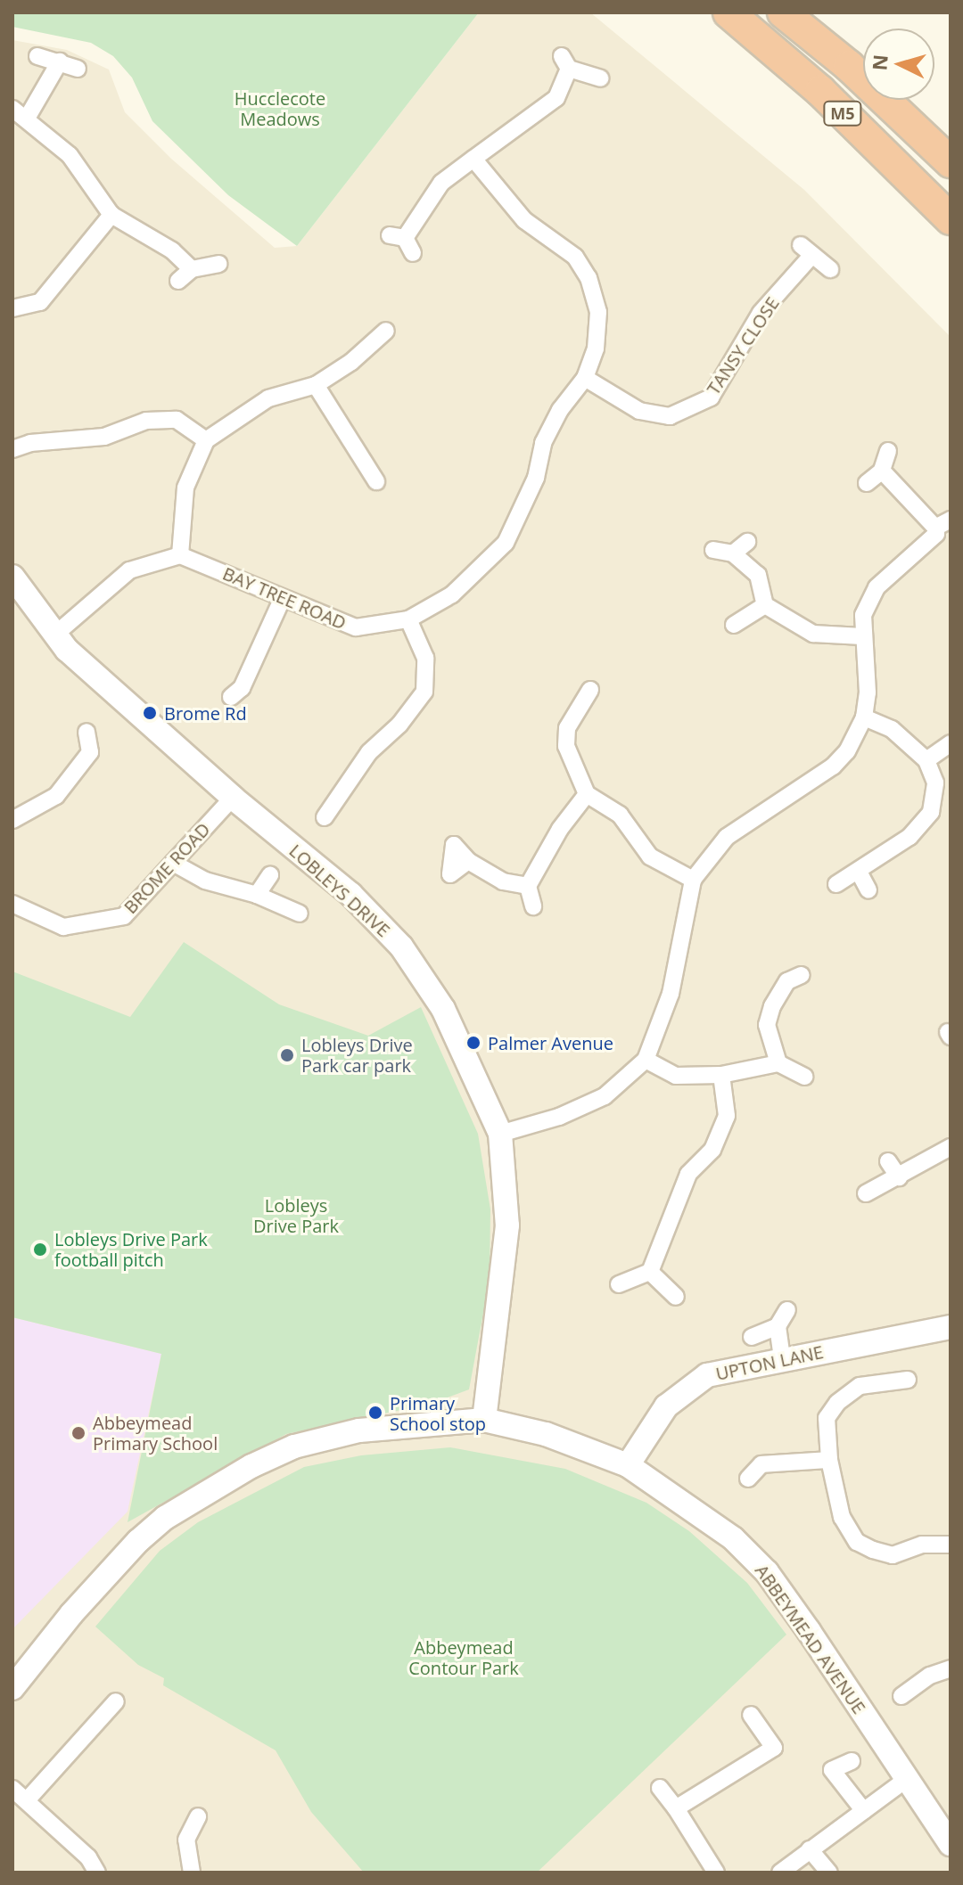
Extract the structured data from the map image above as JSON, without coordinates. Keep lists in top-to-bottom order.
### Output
{
  "streets": {
    "highway": ["M5"],
    "street": [
      "TANSY CLOSE",
      "BAY TREE ROAD",
      "BROME ROAD",
      "LOBLEYS DRIVE",
      "UPTON LANE",
      "ABBEYMEAD AVENUE"
    ]
  },
  "crossings": [
    ["TANSY CLOSE", "BAY TREE ROAD"],
    ["BROME ROAD", "LOBLEYS DRIVE"],
    ["LOBLEYS DRIVE", "ABBEYMEAD AVENUE"],
    ["UPTON LANE", "ABBEYMEAD AVENUE"]
  ],
  "parks": ["Hucclecote Meadows", "Lobleys Drive Park", "Abbeymead Contour Park"],
  "places": [
    "Brome Rd",
    "Palmer Avenue",
    "Lobleys Drive Park car park",
    "Lobleys Drive Park football pitch",
    "Primary School stop",
    "Abbeymead Primary School"
  ],
  "north": "left"
}
